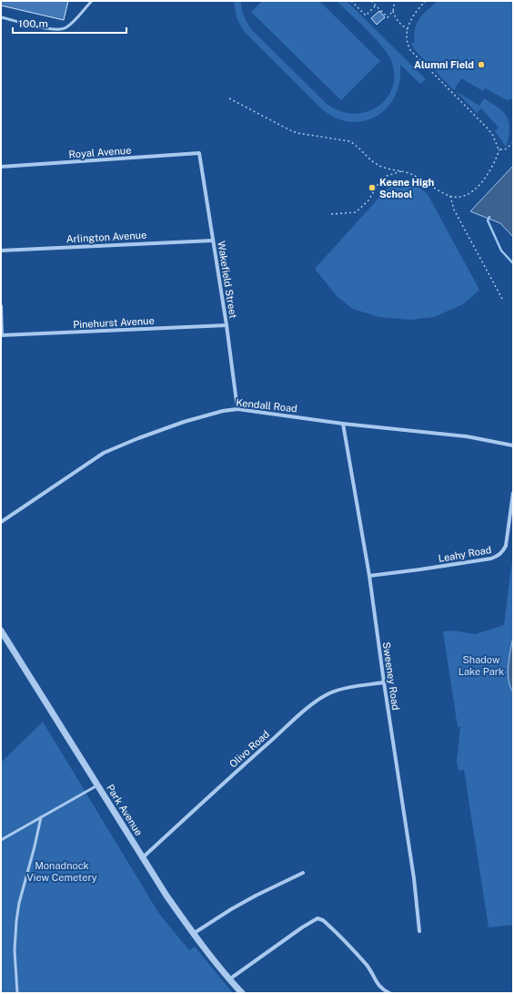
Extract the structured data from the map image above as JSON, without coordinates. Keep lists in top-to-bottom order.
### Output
{
  "streets": {
    "street": [
      "Royal Avenue",
      "Arlington Avenue",
      "Wakefield Street",
      "Pinehurst Avenue",
      "Kendall Road",
      "Leahy Road",
      "Sweeney Road",
      "Olivo Road",
      "Park Avenue"
    ]
  },
  "crossings": [
    ["Royal Avenue", "Wakefield Street"],
    ["Arlington Avenue", "Wakefield Street"],
    ["Wakefield Street", "Pinehurst Avenue"],
    ["Wakefield Street", "Kendall Road"],
    ["Kendall Road", "Sweeney Road"],
    ["Leahy Road", "Sweeney Road"],
    ["Sweeney Road", "Olivo Road"],
    ["Olivo Road", "Park Avenue"]
  ],
  "parks": ["Shadow Lake Park", "Monadnock View Cemetery"],
  "places": ["Alumni Field", "Keene High School"],
  "scale_bar": "100 m"
}
